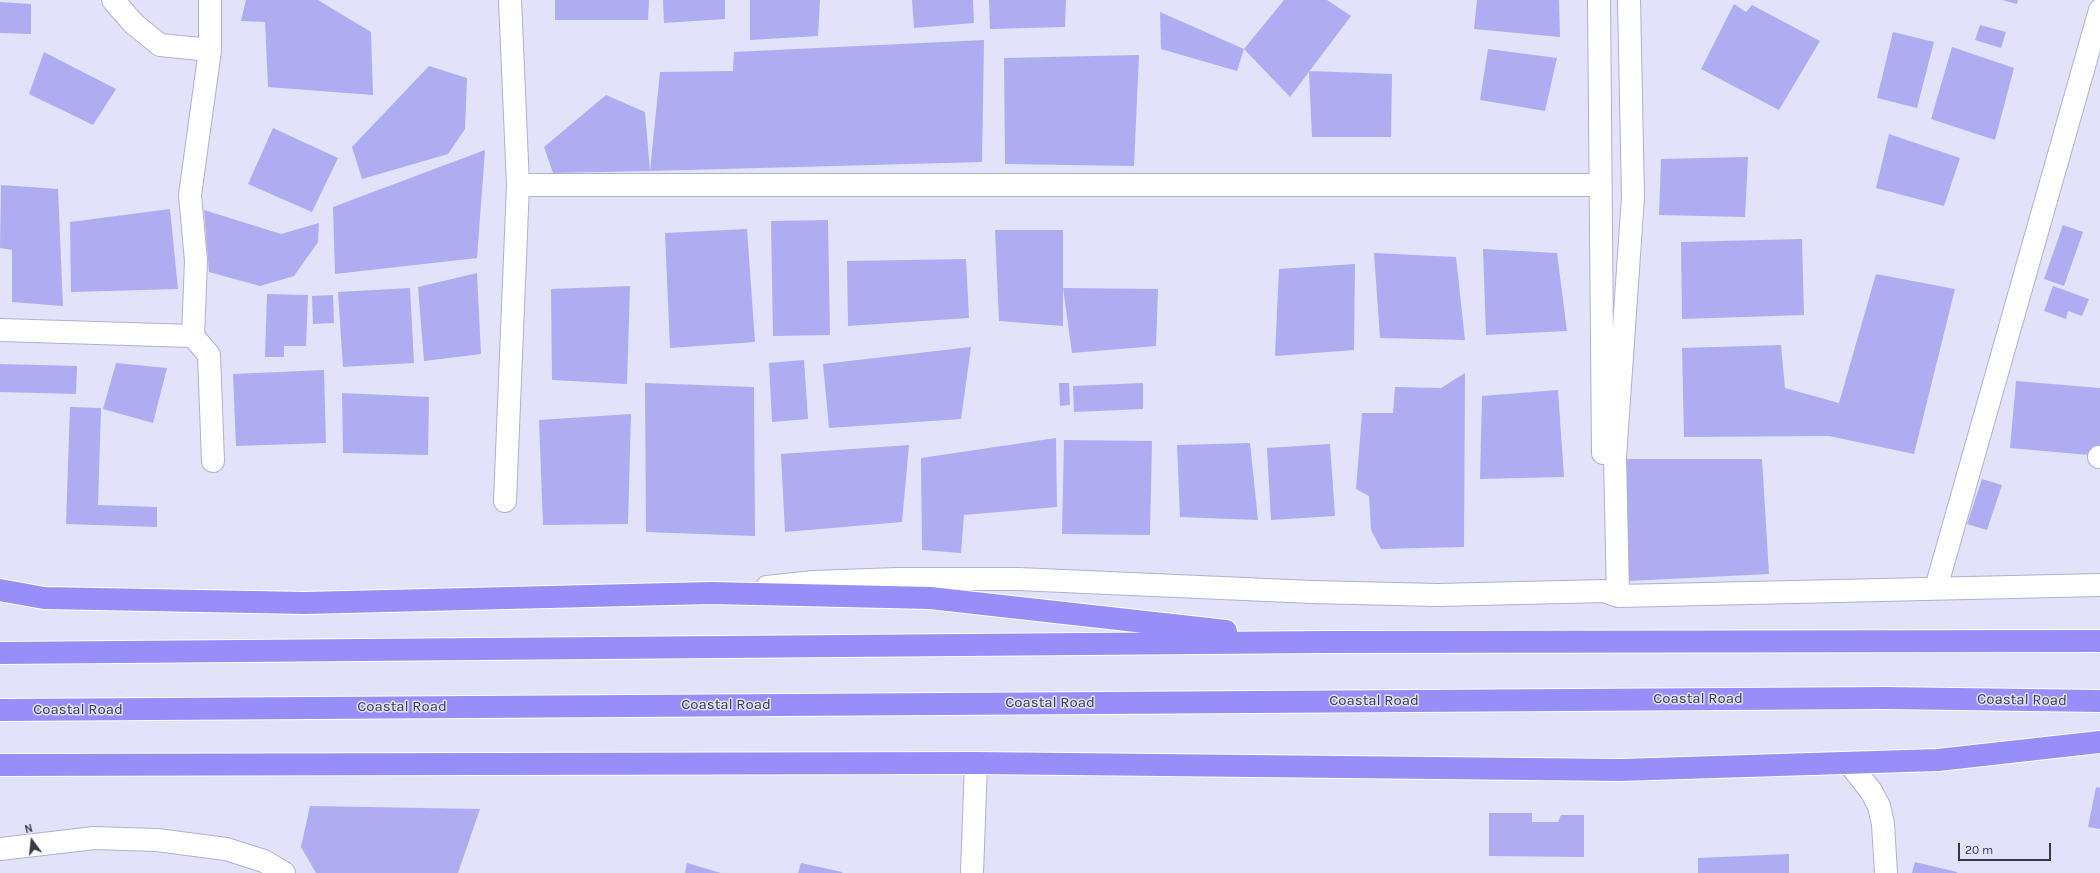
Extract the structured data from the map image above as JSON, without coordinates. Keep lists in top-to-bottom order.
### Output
{
  "streets": {
    "highway": ["Coastal Road"]
  },
  "scale_bar": "20 m",
  "north": "top"
}
